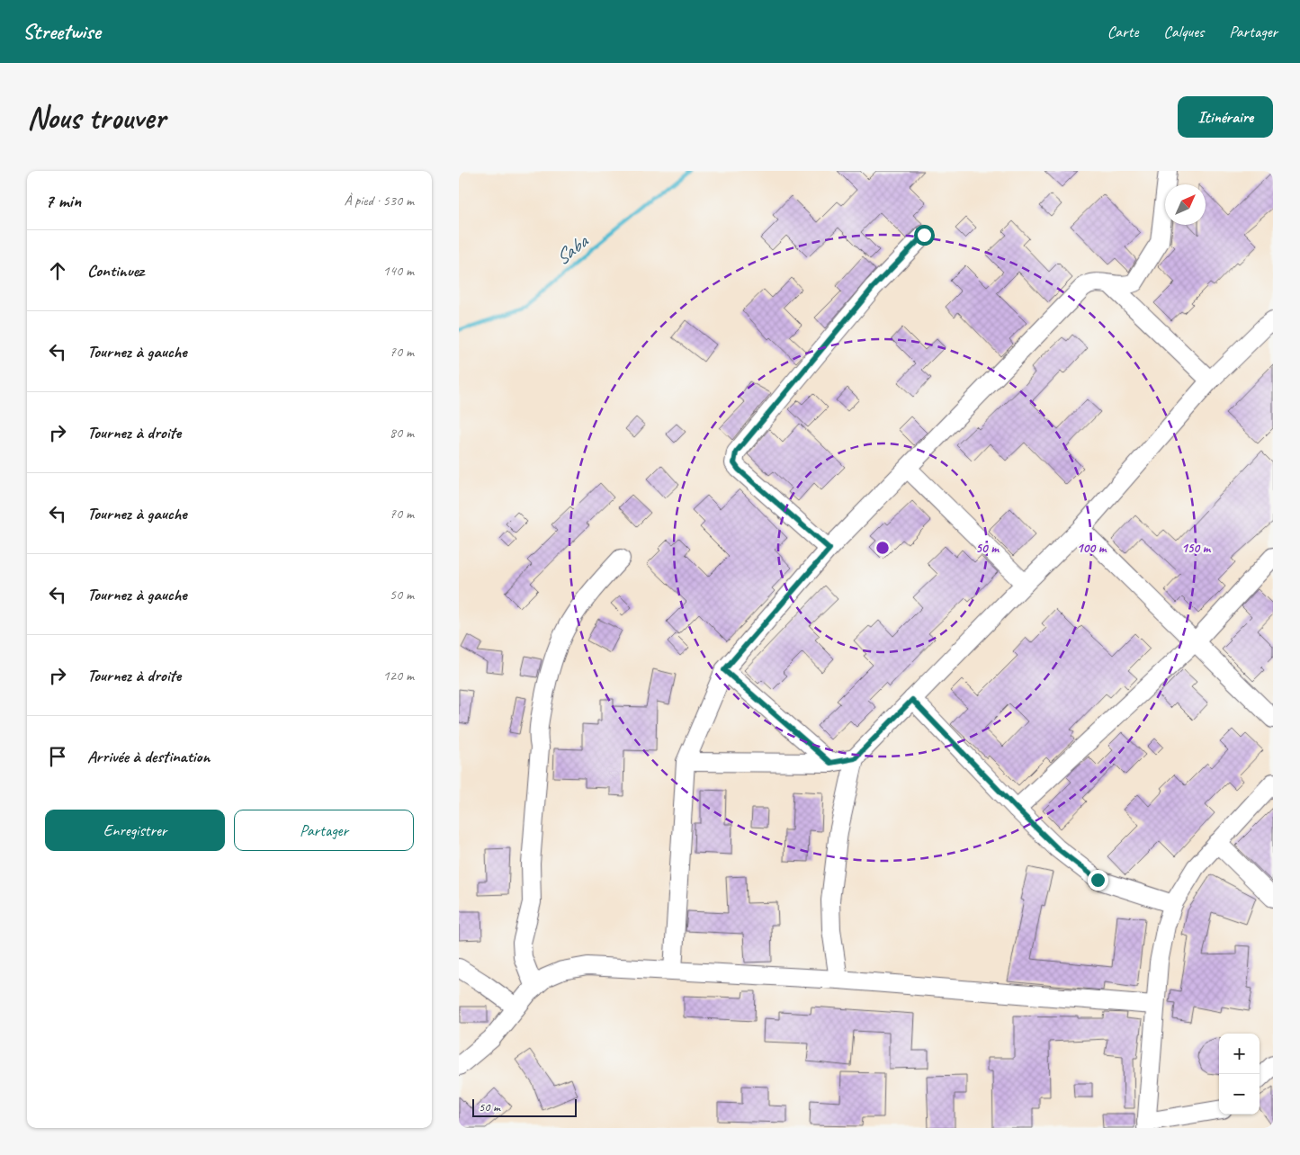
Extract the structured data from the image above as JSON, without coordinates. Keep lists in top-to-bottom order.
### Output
{
  "water": ["Saba"],
  "scale_bar": "50 m",
  "north": "top right",
  "page": {
    "header": "Streetwise",
    "nav": ["Carte", "Calques", "Partager"],
    "buttons": [
      "Itinéraire",
      ["Enregistrer", "Partager"]
    ],
    "title": "Nous trouver",
    "heading": ["7 min", "À pied · 530 m"],
    "list": [
      ["Continuez", "140 m"],
      ["Tournez à gauche", "70 m"],
      ["Tournez à droite", "80 m"],
      ["Tournez à gauche", "70 m"],
      ["Tournez à gauche", "50 m"],
      ["Tournez à droite", "120 m"],
      "Arrivée à destination"
    ],
    "map_buttons": ["+", "−"],
    "scale": "50 m"
  },
  "rings": ["50 m", "100 m", "150 m"]
}
